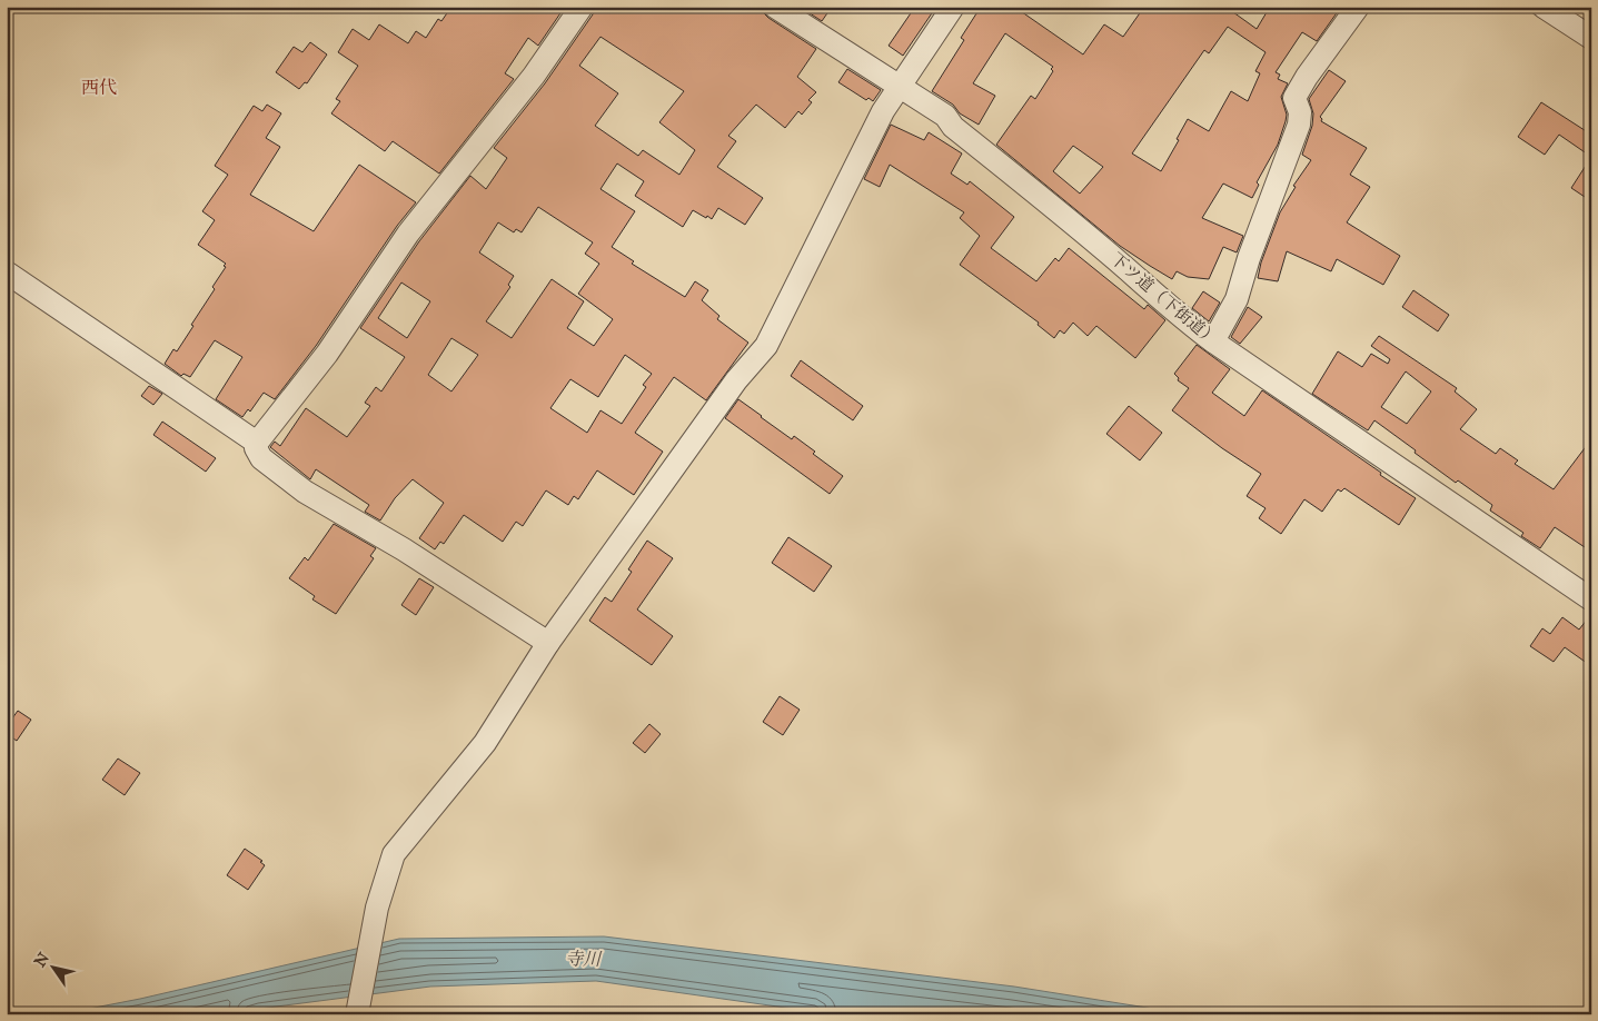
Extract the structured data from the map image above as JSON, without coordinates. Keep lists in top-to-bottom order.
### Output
{
  "streets": {
    "street": ["下ツ道（下街道）"]
  },
  "districts": ["西代"],
  "water": ["寺川"],
  "north": "top left"
}
